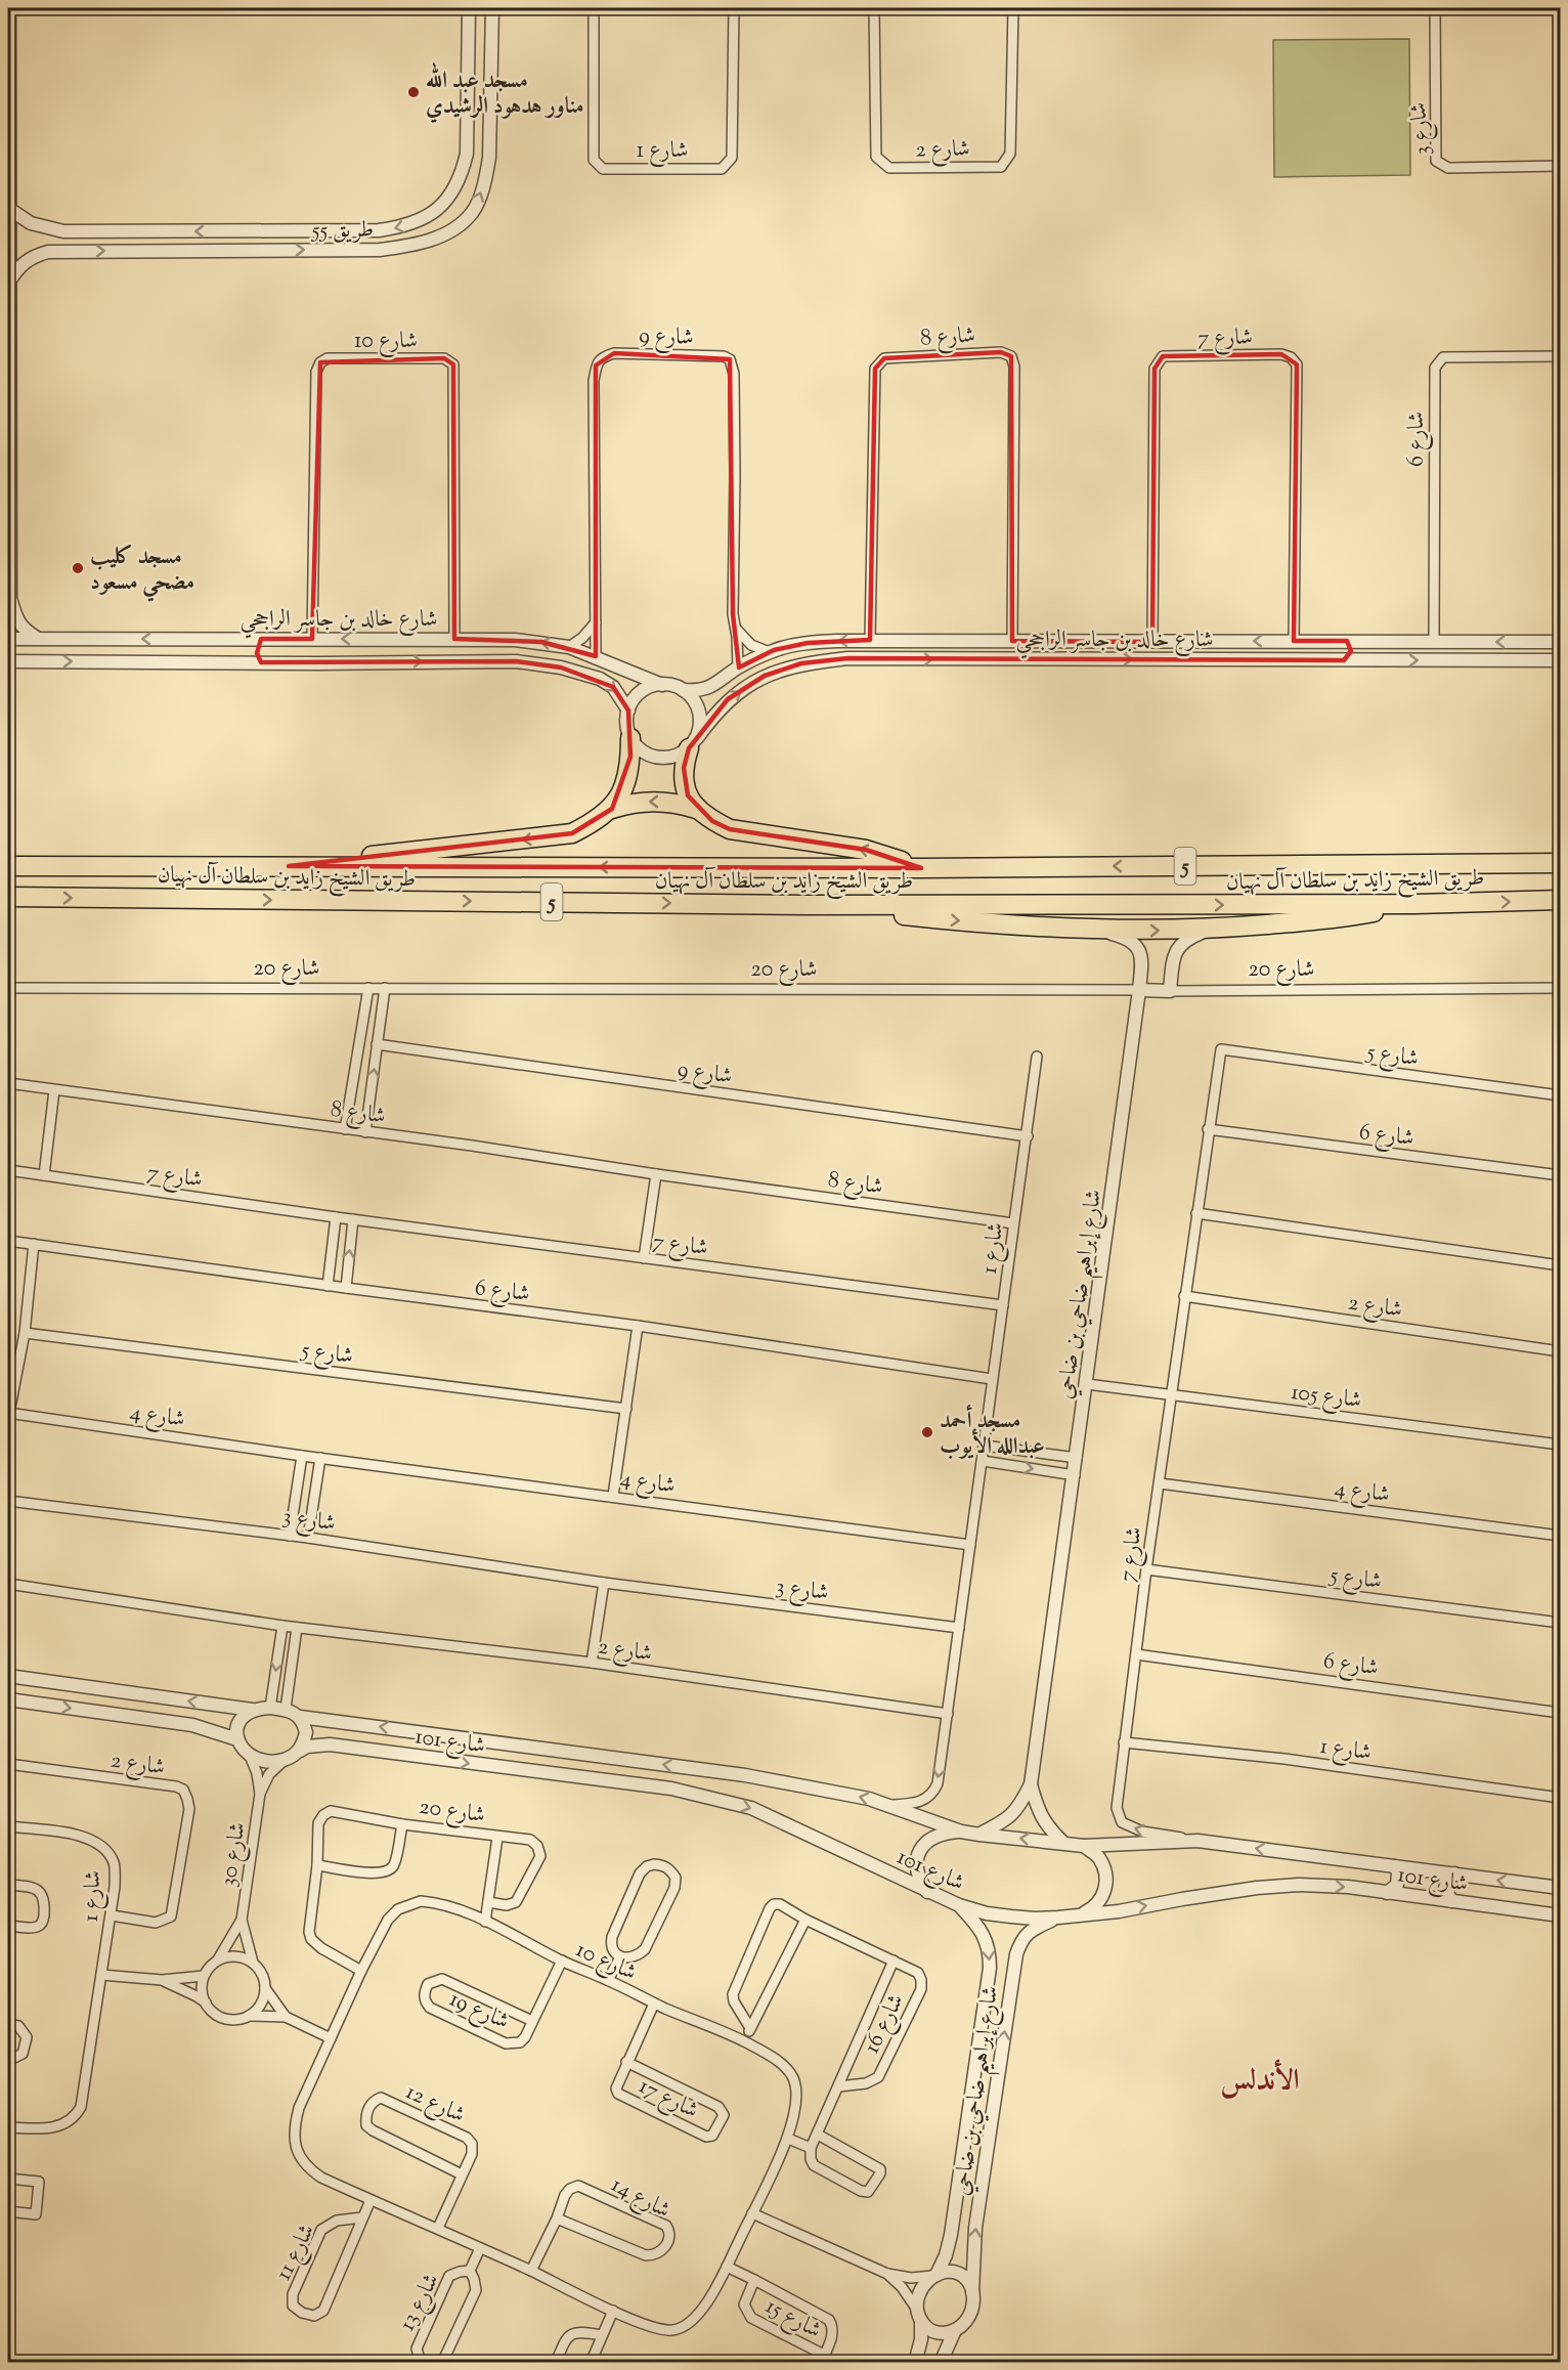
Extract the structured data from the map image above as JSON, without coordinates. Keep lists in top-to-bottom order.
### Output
{
  "streets": {
    "highway": ["5", "طريق الشيخ زايد بن سلطان آل نهيان"],
    "street": [
      "شارع 3",
      "شارع 2",
      "شارع 1",
      "طريق 55",
      "شارع 9",
      "شارع 8",
      "شارع 7",
      "شارع 10",
      "شارع 6",
      "شارع خالد بن جاسر الراجحي",
      "شارع 20",
      "شارع 5",
      "شارع إبراهيم ضاحي بن ضاحي",
      "شارع 105",
      "شارع 4",
      "شارع 101",
      "شارع 30",
      "شارع 19",
      "شارع 16",
      "شارع 17",
      "شارع 12",
      "شارع 14",
      "شارع 11",
      "شارع 13",
      "شارع 15"
    ]
  },
  "crossings": [
    ["شارع 3", "شارع 1"],
    ["شارع 2", "شارع 1"],
    ["شارع 2", "شارع 7"],
    ["شارع 1", "شارع 9"],
    ["شارع 1", "شارع 8"],
    ["شارع 1", "شارع 7"],
    ["شارع 1", "شارع 6"],
    ["شارع 1", "شارع 4"],
    ["شارع 1", "شارع 101"],
    ["شارع 9", "شارع خالد بن جاسر الراجحي"],
    ["شارع 8", "شارع خالد بن جاسر الراجحي"],
    ["شارع 7", "شارع 6"],
    ["شارع 7", "شارع خالد بن جاسر الراجحي"],
    ["شارع 7", "شارع 5"],
    ["شارع 7", "شارع 105"],
    ["شارع 7", "شارع 4"],
    ["شارع 7", "شارع 101"],
    ["شارع 10", "شارع خالد بن جاسر الراجحي"],
    ["شارع 10", "شارع 20"],
    ["شارع 10", "شارع 19"],
    ["شارع 10", "شارع 17"],
    ["شارع 10", "شارع 12"],
    ["شارع 10", "شارع 14"],
    ["شارع 10", "شارع 11"],
    ["شارع 10", "شارع 13"],
    ["شارع 10", "شارع 15"],
    ["شارع 6", "شارع خالد بن جاسر الراجحي"],
    ["شارع 20", "شارع إبراهيم ضاحي بن ضاحي"],
    ["شارع إبراهيم ضاحي بن ضاحي", "شارع 105"],
    ["شارع إبراهيم ضاحي بن ضاحي", "شارع 101"],
    ["شارع 101", "شارع 30"]
  ],
  "districts": ["الأندلس"],
  "places": ["مسجد عبد الله مناور هدهود الرشيدي", "مسجد كليب مضحي مسعود", "مسجد أحمد عبدالله الأيوب"]
}
